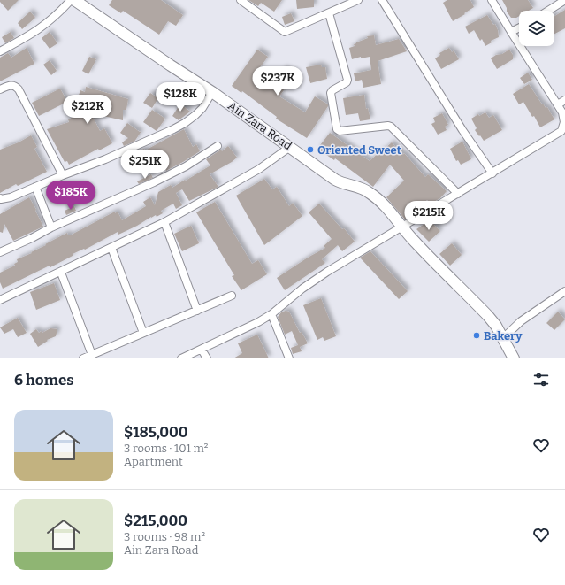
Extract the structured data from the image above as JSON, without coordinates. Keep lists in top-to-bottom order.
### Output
{
  "streets": {
    "main road": ["Ain Zara Road"]
  },
  "places": ["Oriented Sweet", "Bakery"],
  "page": {
    "price": [
      "$237K",
      "$128K",
      "$212K",
      "$251K",
      "$185K",
      "$215K"
    ],
    "heading": "6 homes",
    "list": [
      {
        "name": "$185,000",
        "note": "3 rooms · 101 m² · Apartment"
      },
      {
        "name": "$215,000",
        "note": "3 rooms · 98 m² · Ain Zara Road"
      }
    ]
  }
}
